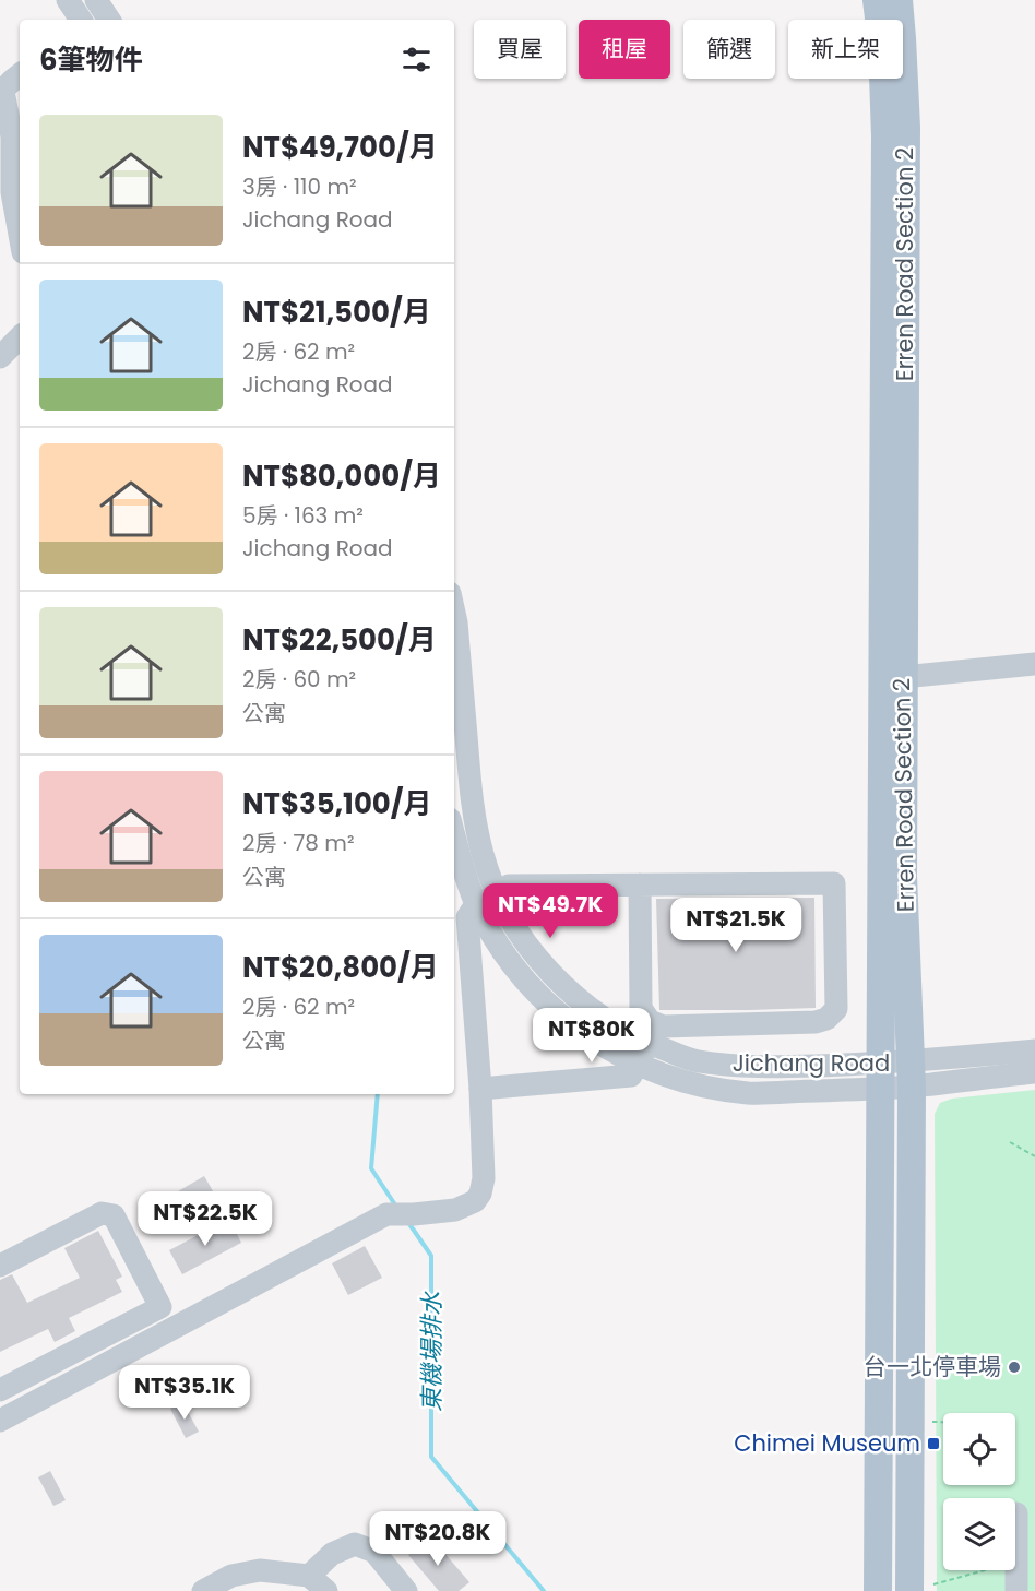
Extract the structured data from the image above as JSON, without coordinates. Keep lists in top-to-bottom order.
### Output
{
  "streets": {
    "main road": ["Erren Road Section 2"],
    "street": ["Jichang Road"]
  },
  "crossings": [
    ["Erren Road Section 2", "Jichang Road"]
  ],
  "water": ["東機場排水"],
  "places": {
    "other": ["台一北停車場"],
    "transit": ["Chimei Museum"]
  },
  "page": {
    "chip": [
      "買屋",
      "租屋",
      "篩選",
      "新上架"
    ],
    "heading": "6筆物件",
    "list": [
      {
        "name": "NT$49,700/月",
        "note": "3房 · 110 m² · Jichang Road"
      },
      {
        "name": "NT$21,500/月",
        "note": "2房 · 62 m² · Jichang Road"
      },
      {
        "name": "NT$80,000/月",
        "note": "5房 · 163 m² · Jichang Road"
      },
      {
        "name": "NT$22,500/月",
        "note": "2房 · 60 m² · 公寓"
      },
      {
        "name": "NT$35,100/月",
        "note": "2房 · 78 m² · 公寓"
      },
      {
        "name": "NT$20,800/月",
        "note": "2房 · 62 m² · 公寓"
      }
    ],
    "price": [
      "NT$49.7K",
      "NT$21.5K",
      "NT$80K",
      "NT$22.5K",
      "NT$35.1K",
      "NT$20.8K"
    ]
  }
}
